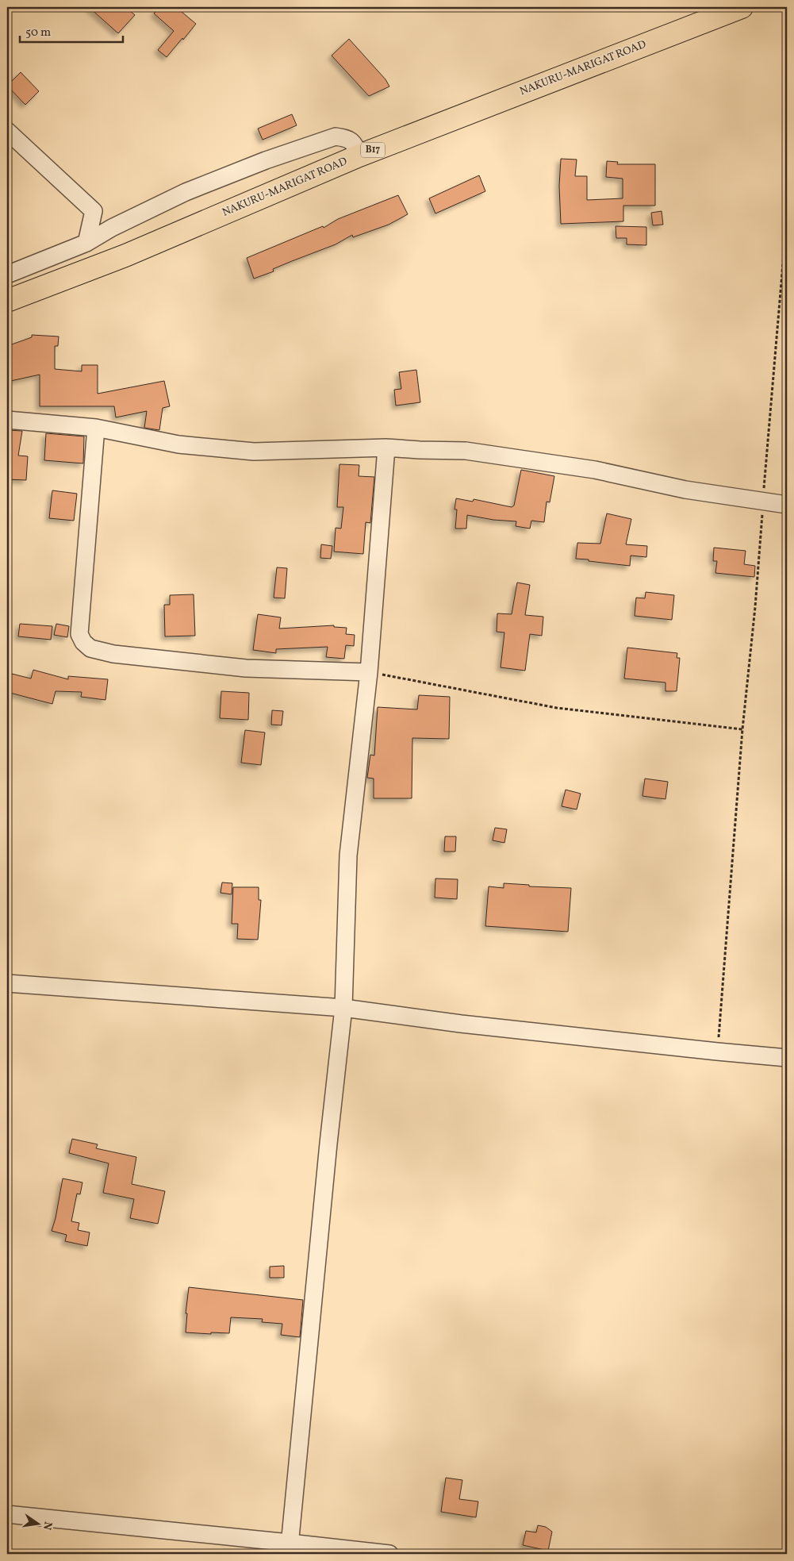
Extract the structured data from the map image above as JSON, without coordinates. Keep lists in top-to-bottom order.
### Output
{
  "streets": {
    "main road": ["NAKURU-MARIGAT ROAD", "B17"]
  },
  "scale_bar": "50 m",
  "north": "right"
}
